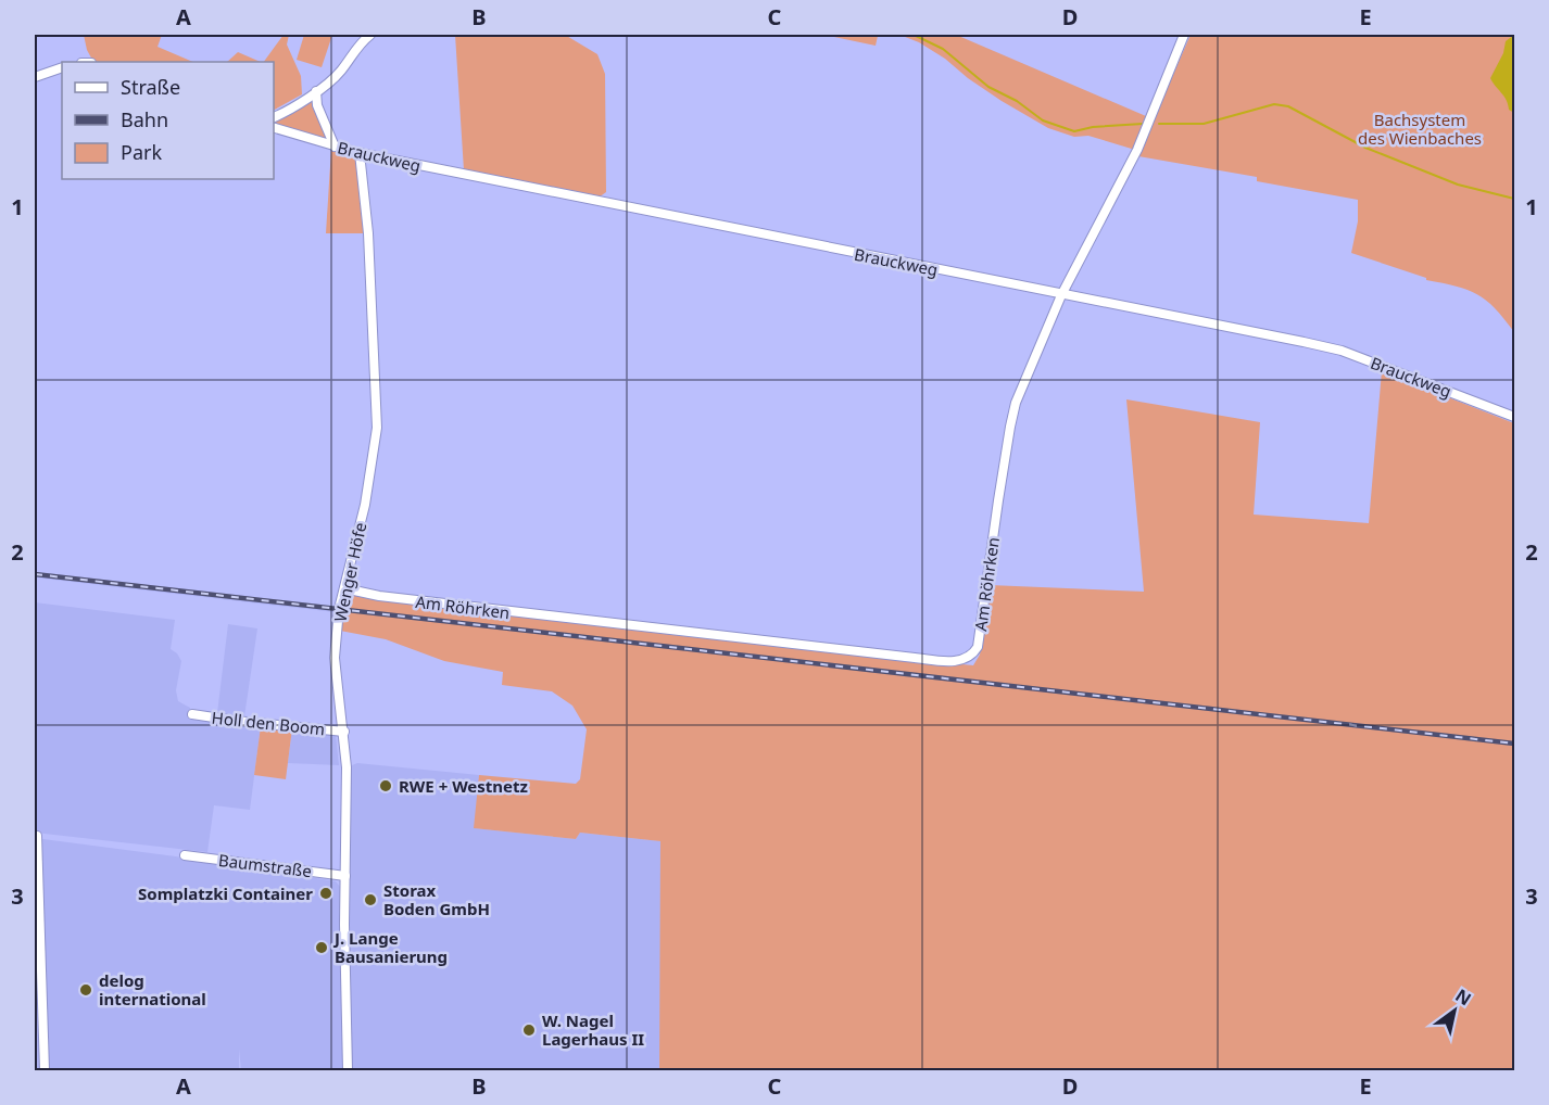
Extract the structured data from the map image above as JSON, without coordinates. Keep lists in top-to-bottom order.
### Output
{
  "streets": {
    "street": [
      "Brauckweg",
      "Wenger Höfe",
      "Am Röhrken",
      "Holl den Boom",
      "Baumstraße"
    ]
  },
  "crossings": [
    ["Brauckweg", "Wenger Höfe"],
    ["Brauckweg", "Am Röhrken"],
    ["Wenger Höfe", "Am Röhrken"],
    ["Wenger Höfe", "Holl den Boom"],
    ["Wenger Höfe", "Baumstraße"]
  ],
  "parks": ["Bachsystem des Wienbaches"],
  "places": [
    "RWE + Westnetz",
    "Somplatzki Container",
    "Storax Boden GmbH",
    "J. Lange Bausanierung",
    "delog international",
    "W. Nagel Lagerhaus II"
  ],
  "legend": ["Straße", "Bahn", "Park"],
  "north": "top right",
  "grid": {
    "columns": [
      "A",
      "B",
      "C",
      "D",
      "E"
    ],
    "rows": ["1", "2", "3"]
  }
}
